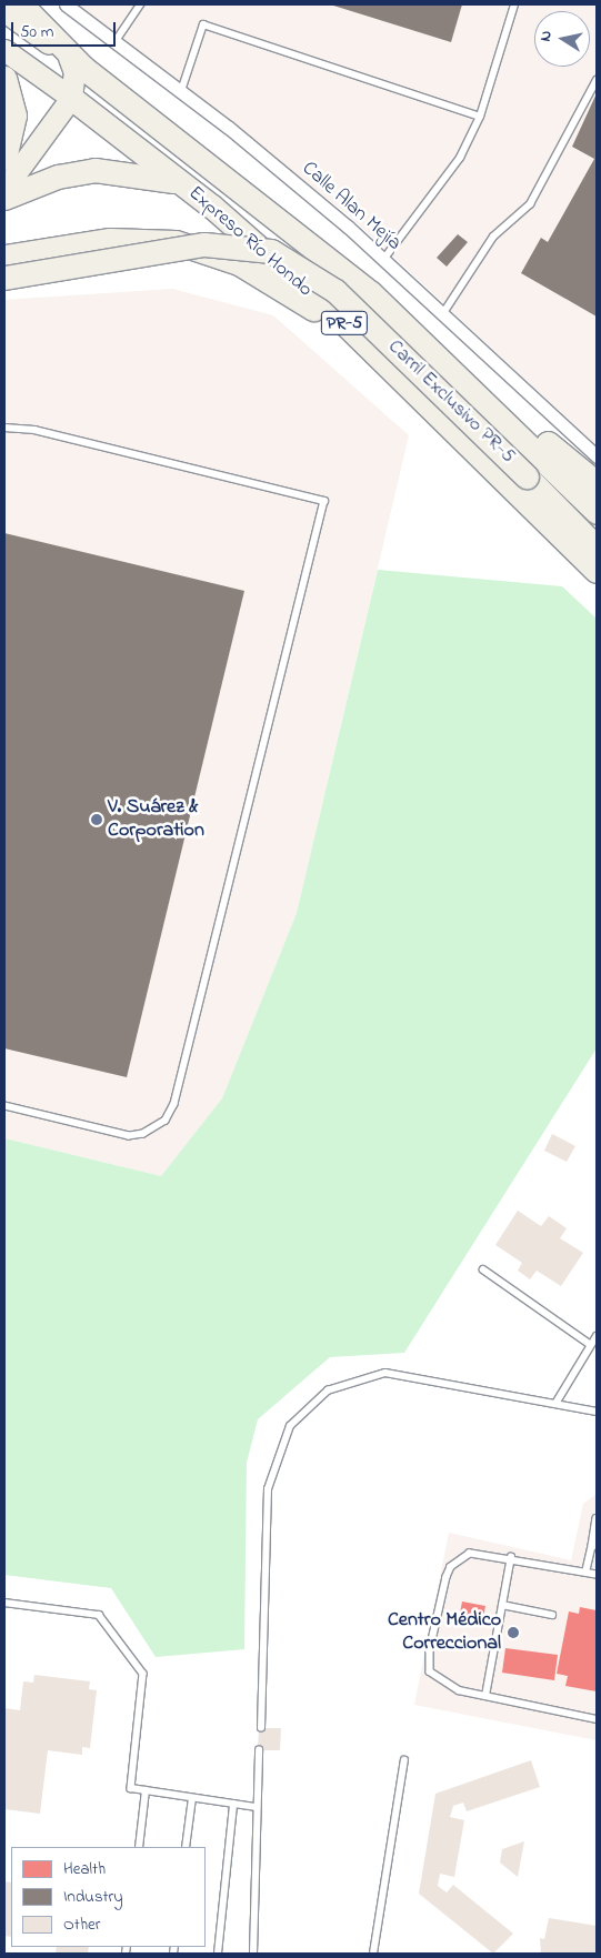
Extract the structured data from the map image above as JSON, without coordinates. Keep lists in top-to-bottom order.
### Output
{
  "streets": {
    "highway": ["Expreso Río Hondo", "PR-5", "Carril Exclusivo PR-5"],
    "street": ["Calle Alan Mejía"]
  },
  "places": ["V. Suárez & Corporation", "Centro Médico Correccional"],
  "legend": ["Health", "Industry", "Other"],
  "scale_bar": "50 m",
  "north": "left"
}
